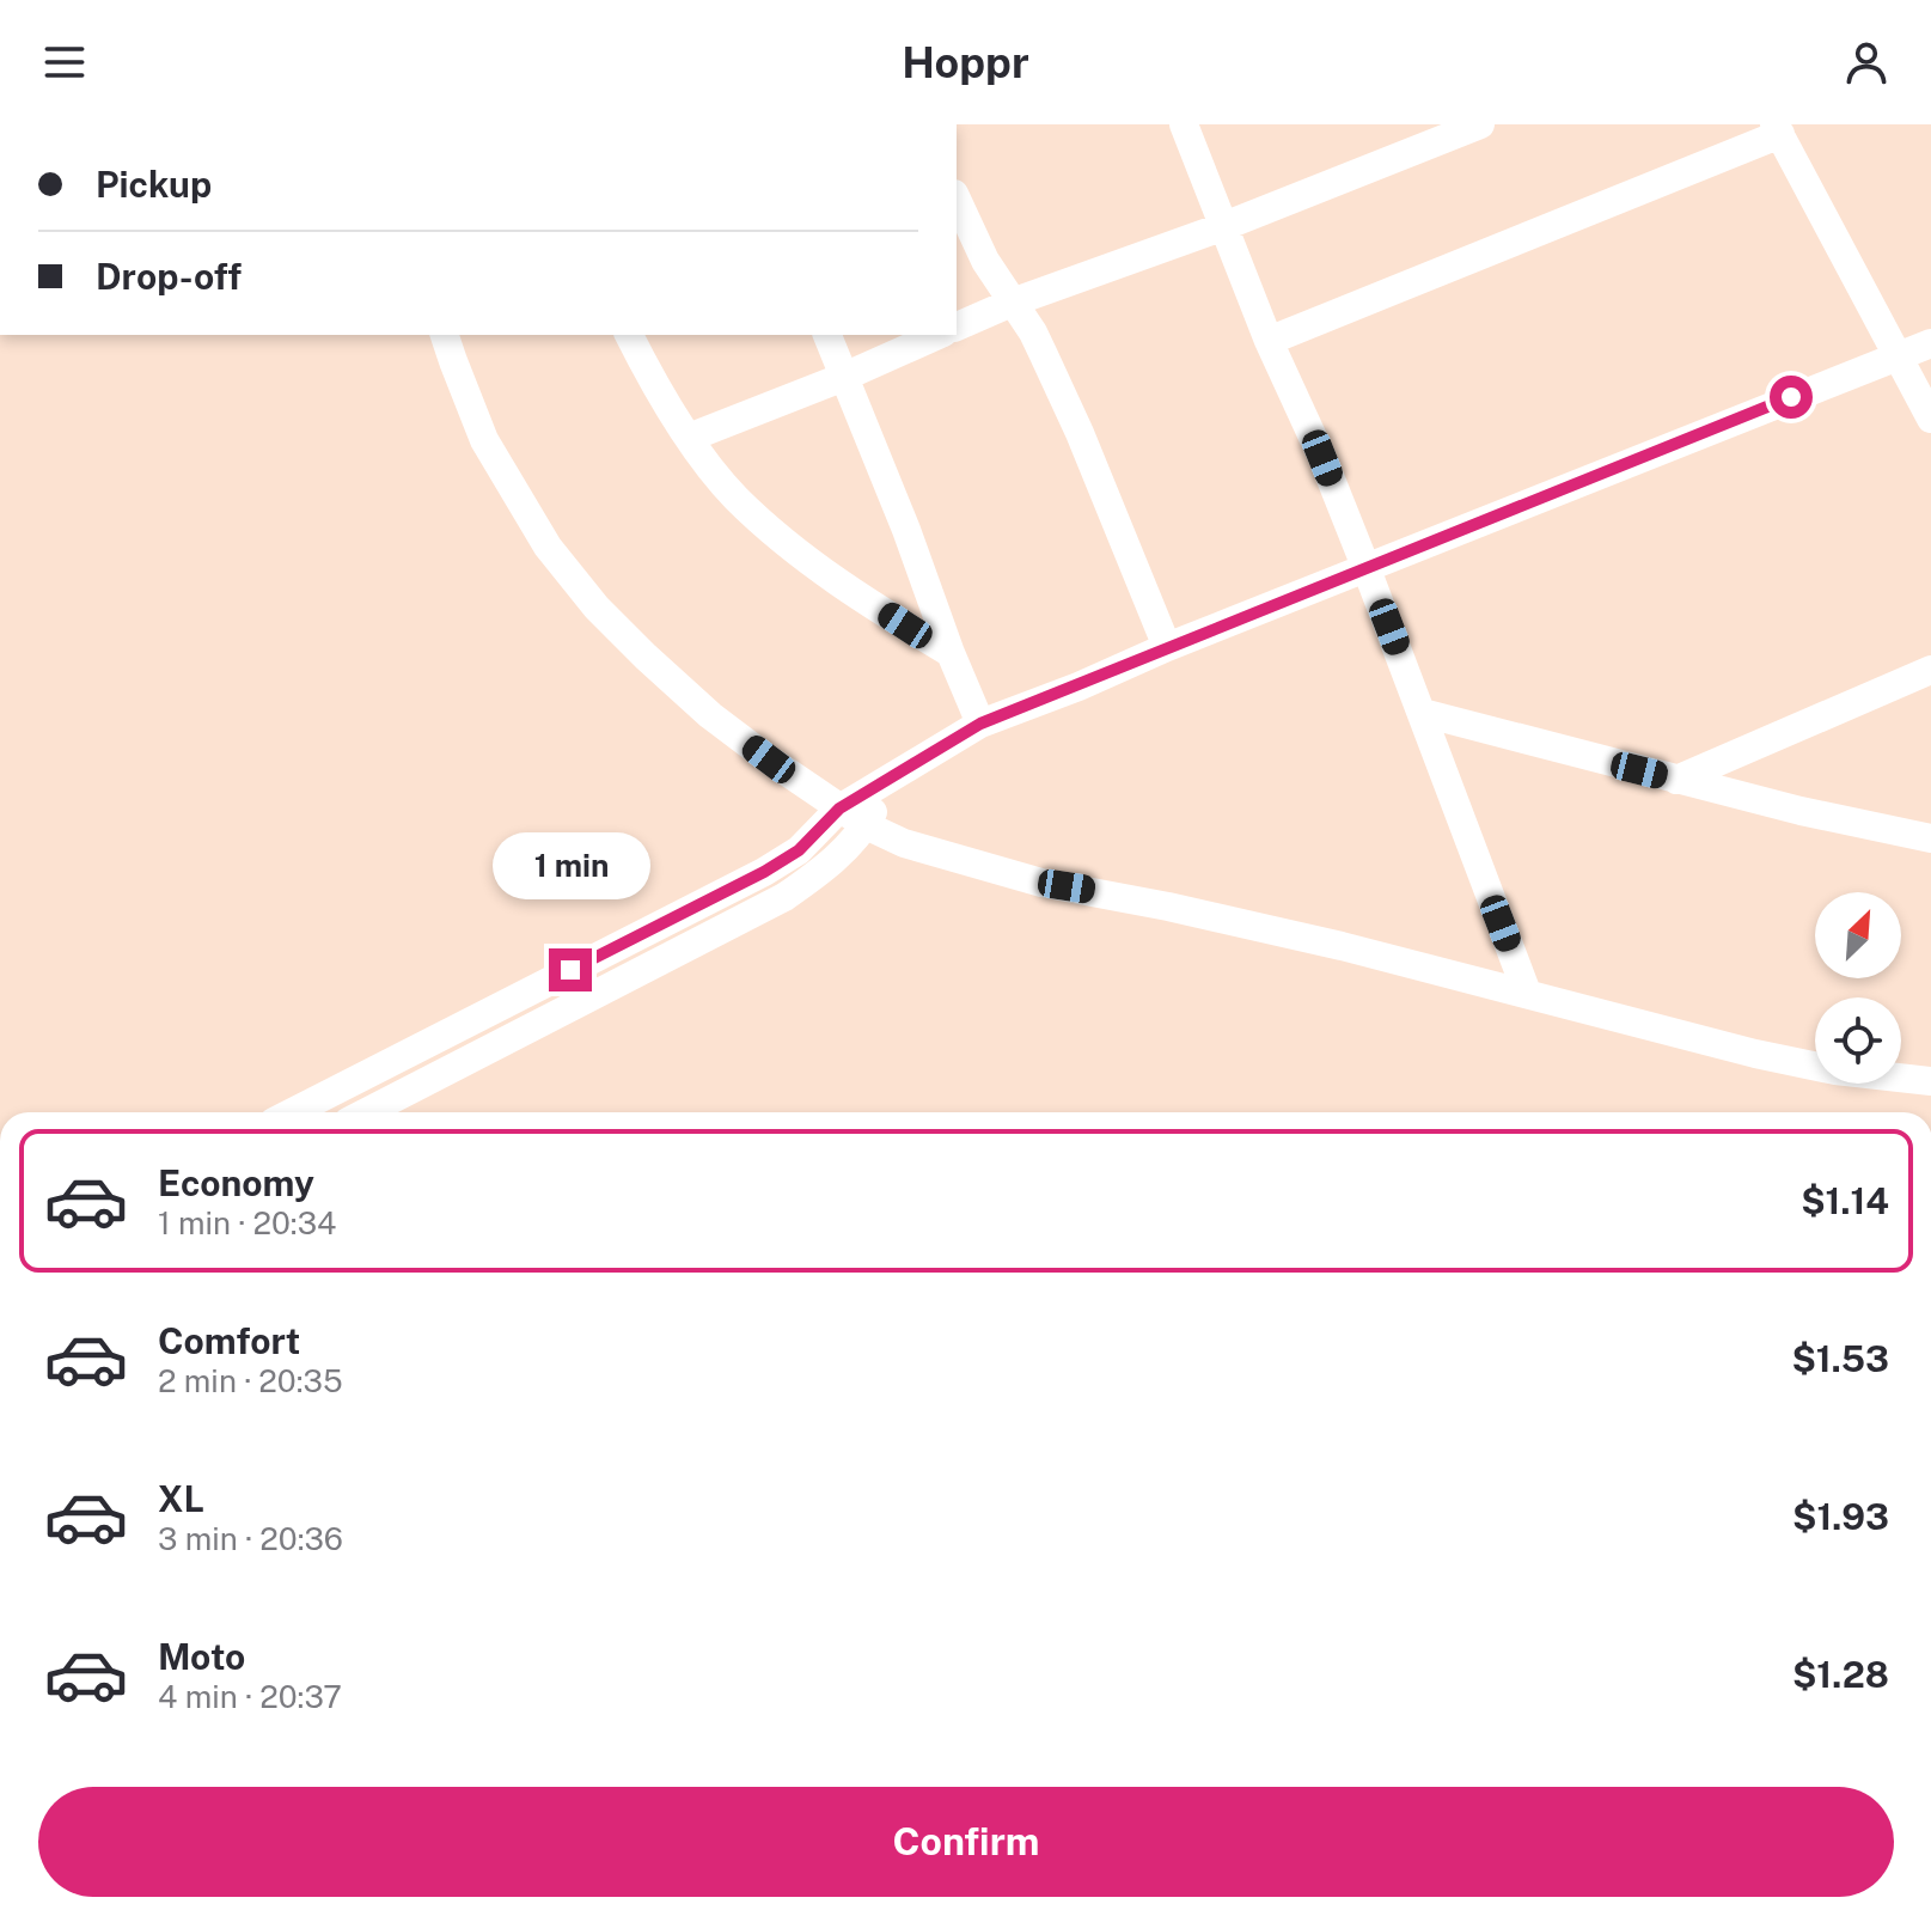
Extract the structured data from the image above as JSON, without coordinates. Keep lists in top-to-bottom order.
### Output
{
  "north": "top right",
  "page": {
    "header": "Hoppr",
    "banner": ["Pickup", "Drop-off"],
    "bubble": "1 min",
    "list": [
      {
        "name": "Economy",
        "note": "1 min · 20:34",
        "value": "$1.14"
      },
      {
        "name": "Comfort",
        "note": "2 min · 20:35",
        "value": "$1.53"
      },
      {
        "name": "XL",
        "note": "3 min · 20:36",
        "value": "$1.93"
      },
      {
        "name": "Moto",
        "note": "4 min · 20:37",
        "value": "$1.28"
      }
    ],
    "buttons": "Confirm"
  }
}
